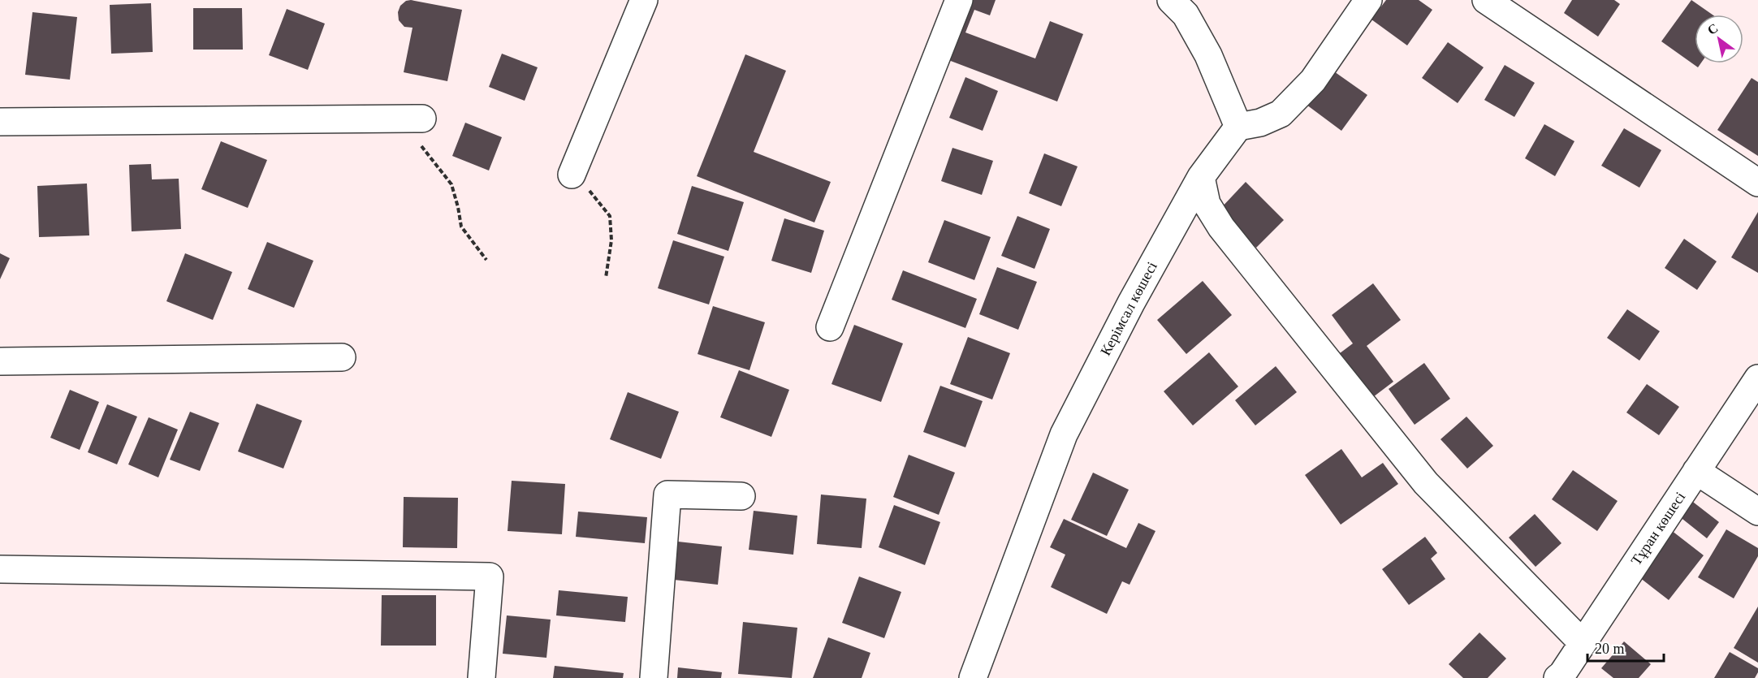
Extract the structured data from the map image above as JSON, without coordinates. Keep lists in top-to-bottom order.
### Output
{
  "streets": {
    "street": ["Керімсал көшесі", "Тұран көшесі"]
  },
  "scale_bar": "20 m",
  "north": "top left"
}
